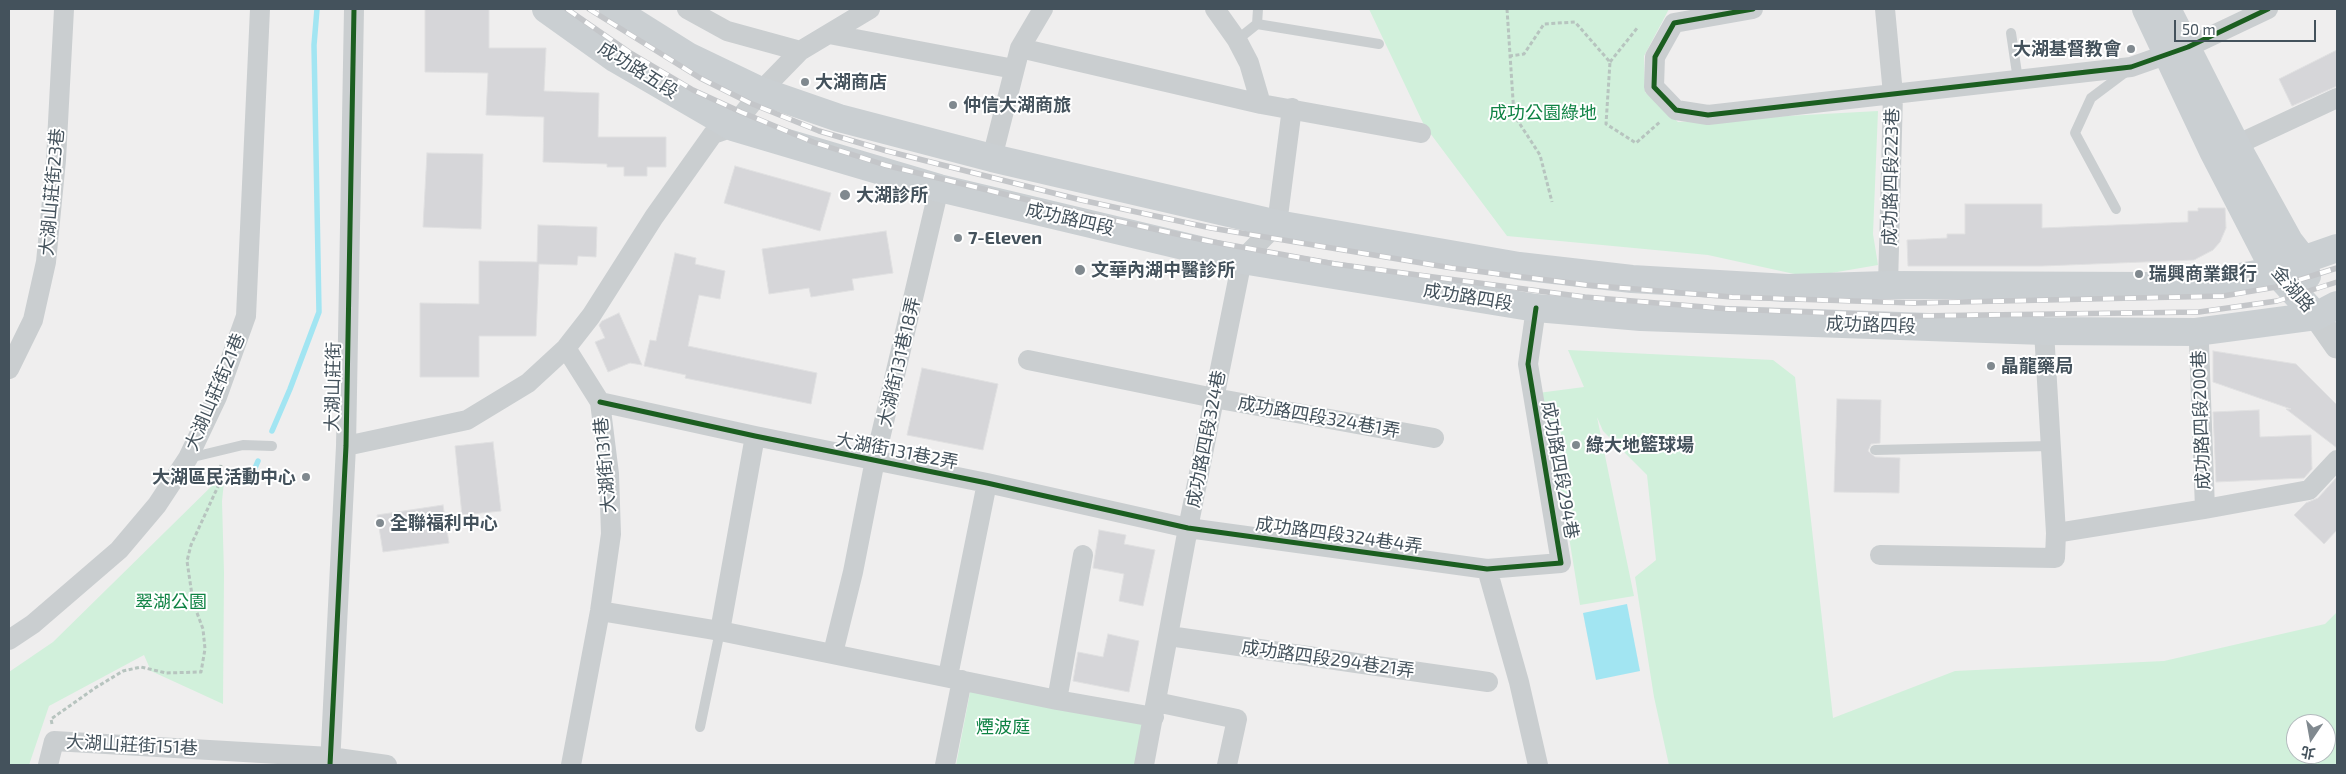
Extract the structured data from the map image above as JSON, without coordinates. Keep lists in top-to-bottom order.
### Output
{
  "streets": {
    "main road": ["成功路五段", "成功路四段", "金湖路"],
    "street": [
      "成功路四段223巷",
      "大湖山莊街23巷",
      "大湖街131巷18弄",
      "大湖山莊街",
      "大湖山莊街21巷",
      "成功路四段324巷1弄",
      "成功路四段200巷",
      "成功路四段324巷",
      "大湖街131巷2弄",
      "大湖街131巷",
      "成功路四段294巷",
      "成功路四段324巷4弄",
      "成功路四段294巷21弄",
      "大湖山莊街151巷"
    ]
  },
  "crossings": [
    ["成功路五段", "成功路四段"],
    ["成功路四段223巷", "成功路四段"],
    ["成功路四段", "金湖路"],
    ["成功路四段", "大湖街131巷18弄"],
    ["成功路四段", "成功路四段200巷"],
    ["成功路四段", "成功路四段324巷"],
    ["成功路四段", "成功路四段294巷"],
    ["大湖街131巷18弄", "大湖街131巷2弄"],
    ["大湖山莊街", "大湖街131巷"],
    ["大湖山莊街", "大湖山莊街151巷"],
    ["成功路四段324巷1弄", "成功路四段324巷"],
    ["成功路四段324巷", "大湖街131巷2弄"],
    ["成功路四段324巷", "成功路四段324巷4弄"],
    ["成功路四段324巷", "成功路四段294巷21弄"],
    ["大湖街131巷2弄", "大湖街131巷"],
    ["大湖街131巷2弄", "成功路四段324巷4弄"],
    ["成功路四段294巷", "成功路四段324巷4弄"]
  ],
  "parks": ["成功公園綠地", "翠湖公園", "煙波庭"],
  "places": [
    "大湖基督教會",
    "大湖商店",
    "仲信大湖商旅",
    "大湖診所",
    "7-Eleven",
    "文華內湖中醫診所",
    "瑞興商業銀行",
    "晶龍藥局",
    "綠大地籃球場",
    "大湖區民活動中心",
    "全聯福利中心"
  ],
  "scale_bar": "50 m",
  "north": "bottom"
}
